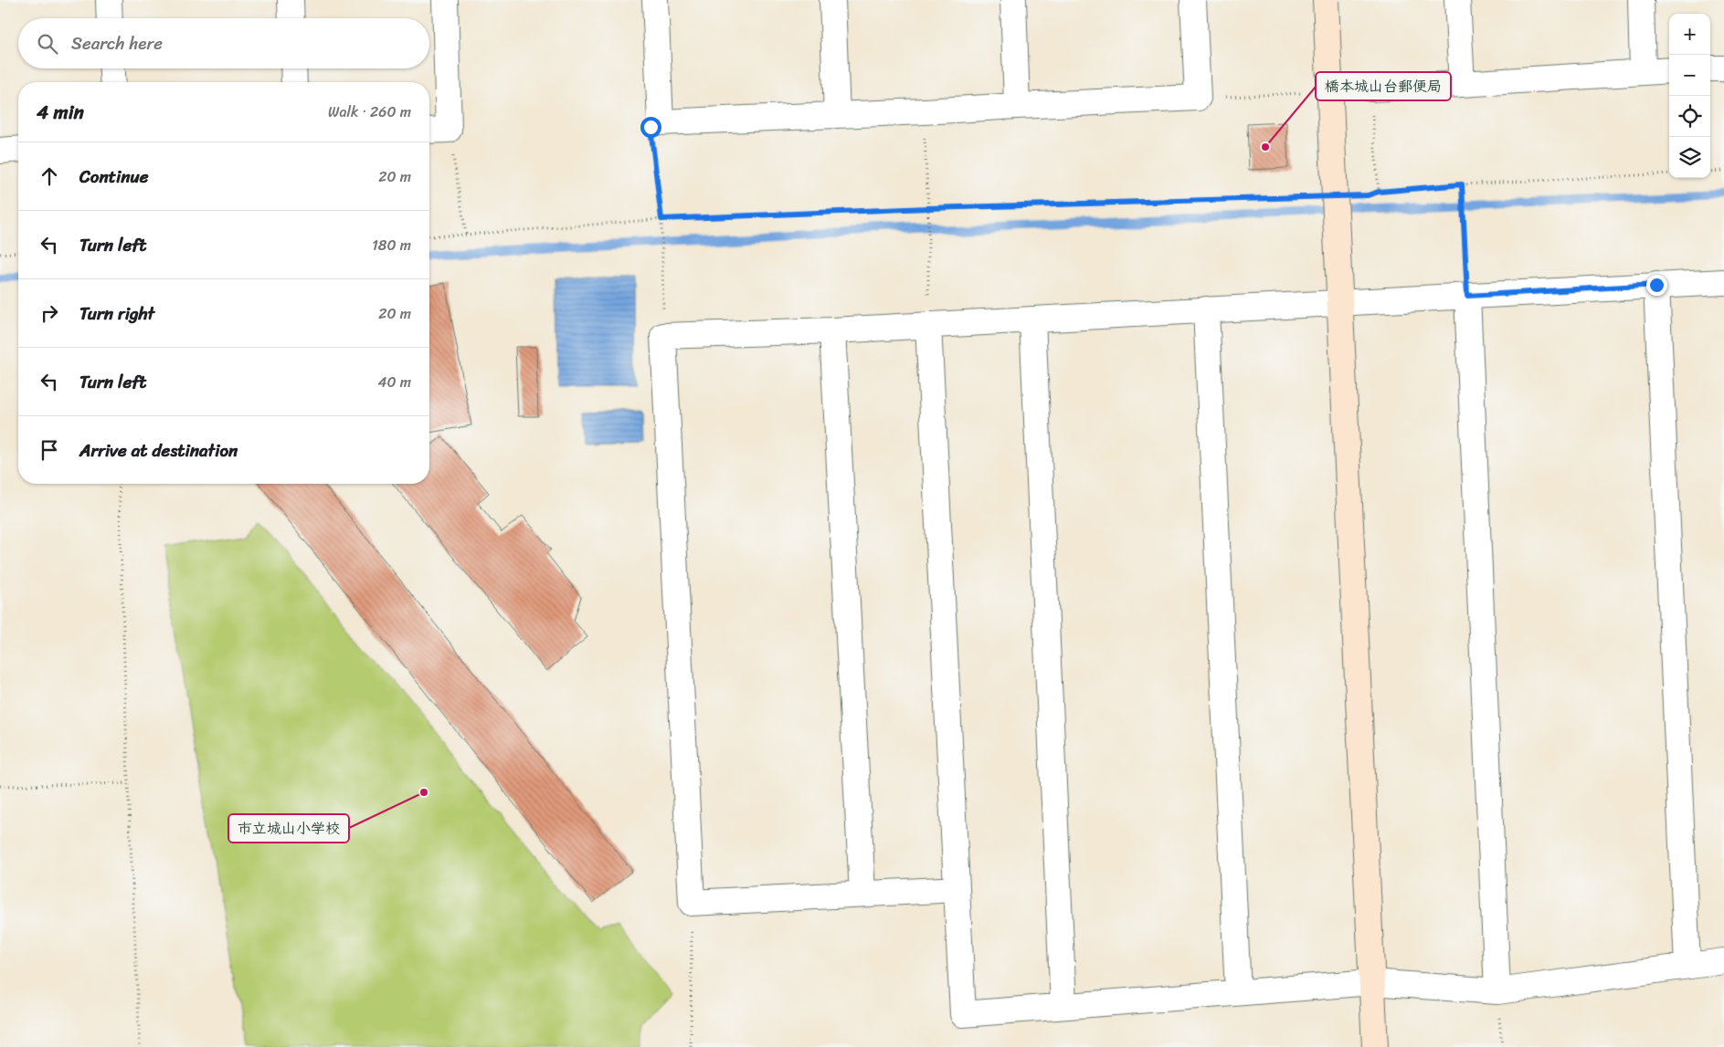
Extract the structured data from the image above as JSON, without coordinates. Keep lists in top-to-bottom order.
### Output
{
  "places": ["橋本城山台郵便局", "市立城山小学校"],
  "page": {
    "map_buttons": ["+", "−"],
    "search": "Search here",
    "heading": ["4 min", "Walk · 260 m"],
    "list": [
      ["Continue", "20 m"],
      ["Turn left", "180 m"],
      ["Turn right", "20 m"],
      ["Turn left", "40 m"],
      "Arrive at destination"
    ]
  }
}
